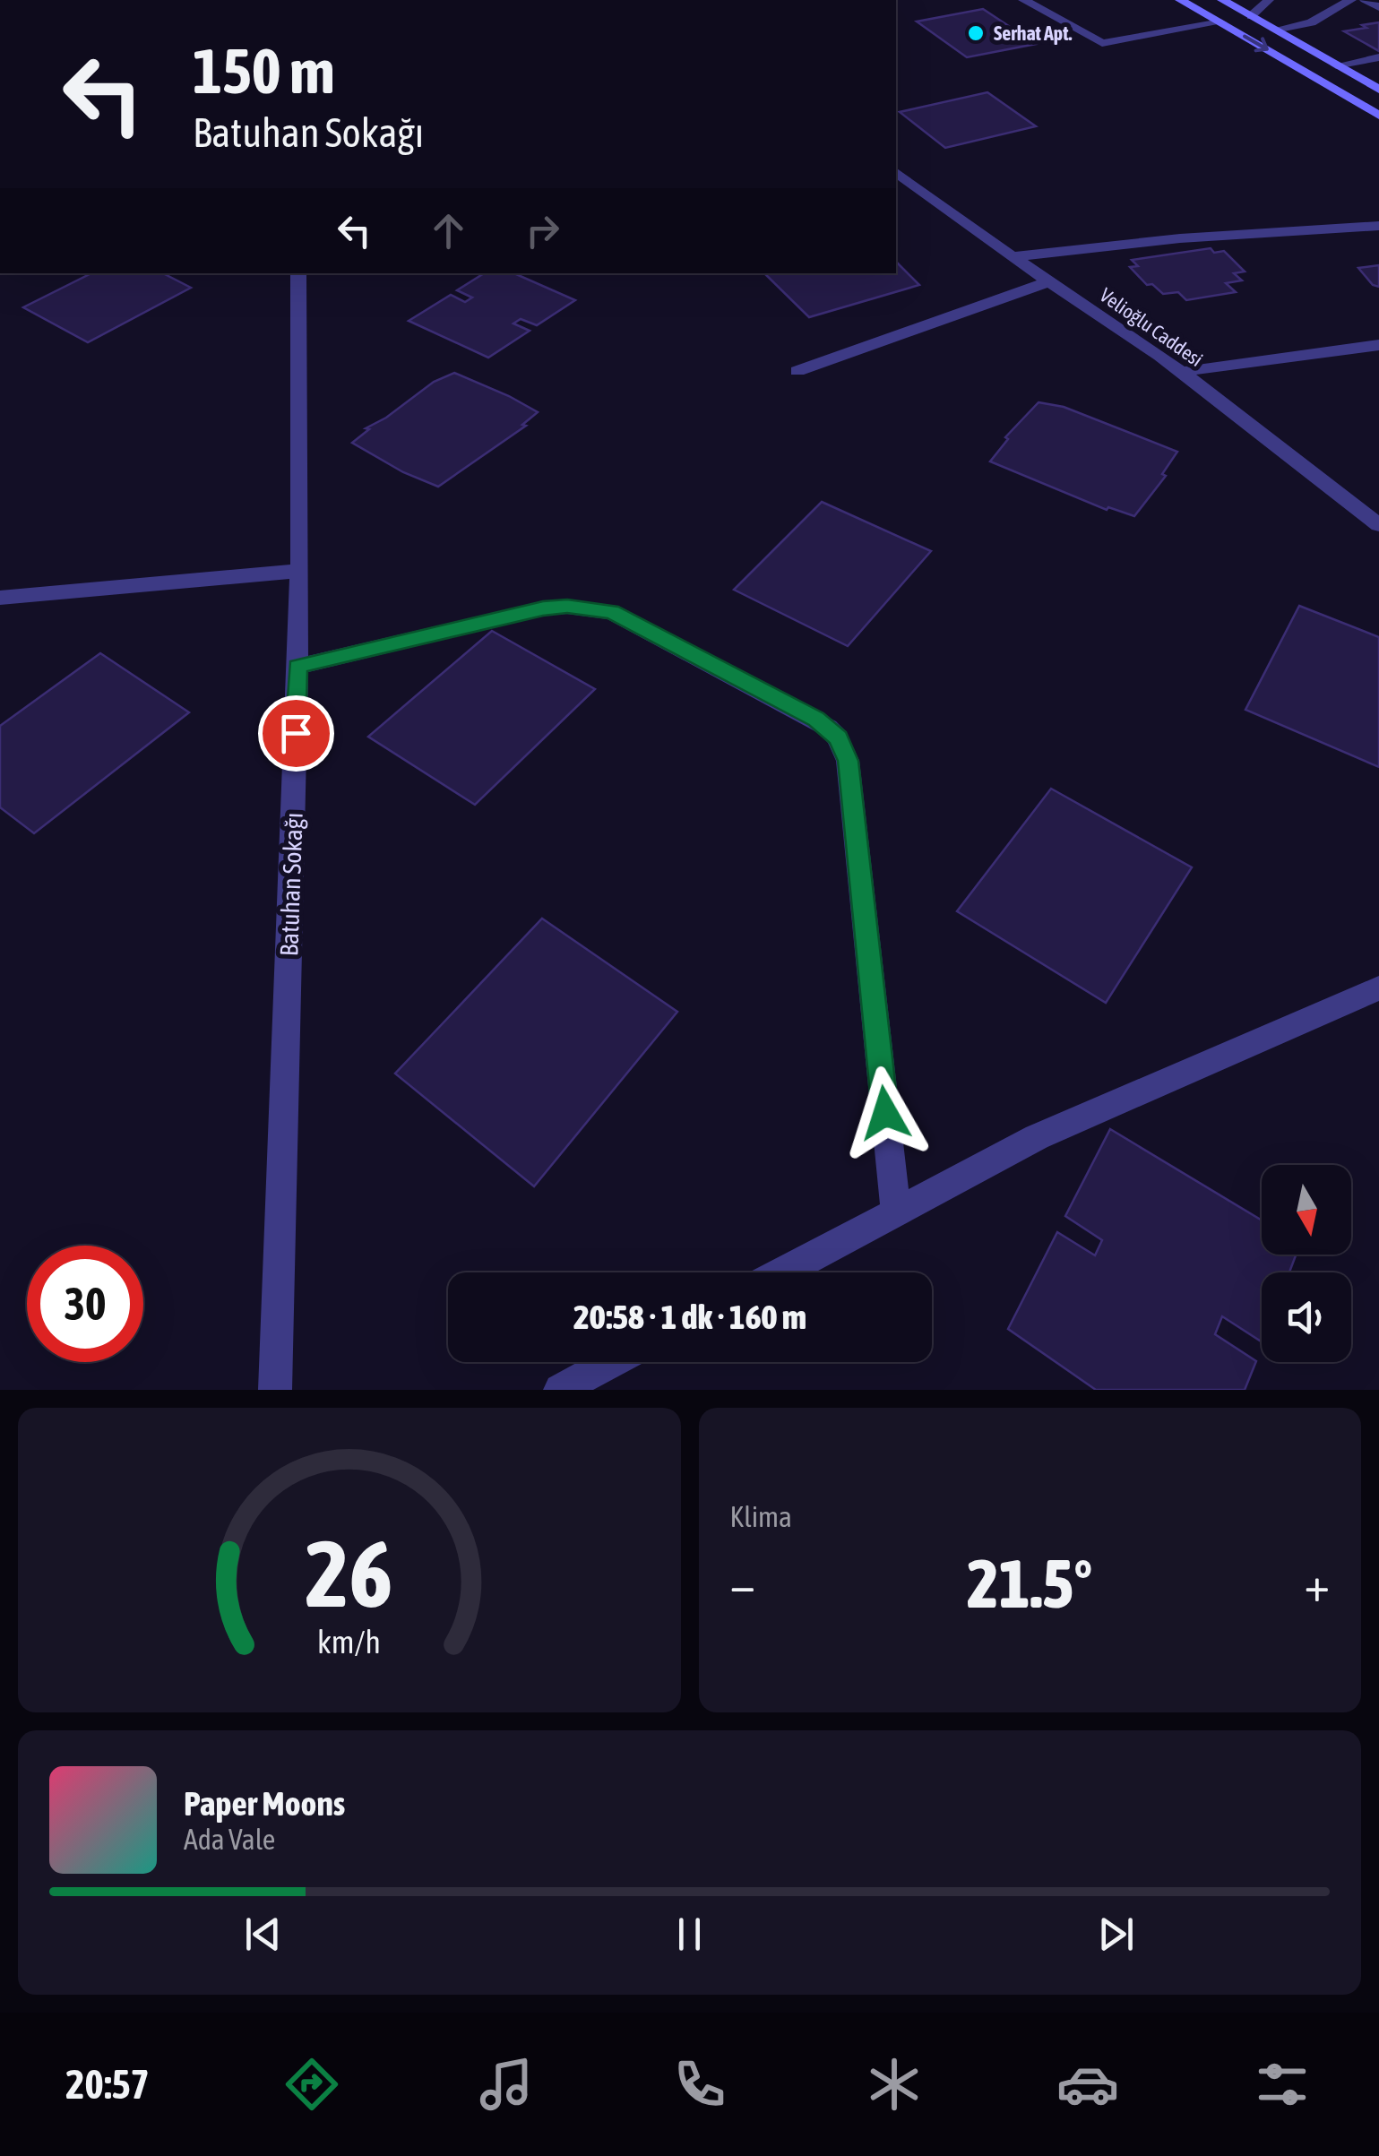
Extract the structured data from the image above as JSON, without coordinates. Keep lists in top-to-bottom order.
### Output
{
  "streets": {
    "street": ["Velioğlu Caddesi", "Batuhan Sokağı"]
  },
  "places": ["Serhat Apt."],
  "north": "bottom",
  "page": {
    "turn": ["150 m", "Batuhan Sokağı"],
    "limit": "30",
    "trip": "20:58 · 1 dk · 160 m",
    "tile": "Klima",
    "heat": ["−", "21.5°", "+"],
    "song": ["Paper Moons", "Ada Vale"],
    "tabs": "20:57",
    "gauge": ["26", "km/h"]
  }
}
